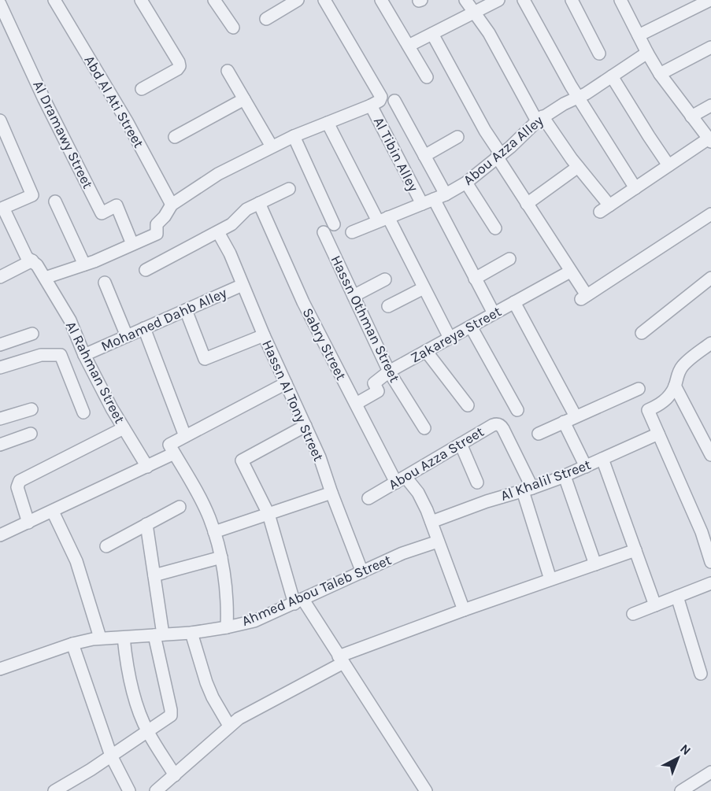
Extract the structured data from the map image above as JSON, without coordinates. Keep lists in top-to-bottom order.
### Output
{
  "streets": {
    "street": [
      "Abd Al Ati Street",
      "Al Dramawy Street",
      "Abou Azza Alley",
      "Al Tibin Alley",
      "Hassn Othman Street",
      "Mohamed Dahb Alley",
      "Zakareya Street",
      "Sabry Street",
      "Al Rahman Street",
      "Hassn Al Tony Street",
      "Abou Azza Street",
      "Al Khalil Street",
      "Ahmed Abou Taleb Street"
    ]
  },
  "crossings": [
    ["Abou Azza Alley", "Al Tibin Alley"],
    ["Hassn Othman Street", "Zakareya Street"],
    ["Mohamed Dahb Alley", "Al Rahman Street"],
    ["Mohamed Dahb Alley", "Hassn Al Tony Street"],
    ["Zakareya Street", "Sabry Street"],
    ["Sabry Street", "Abou Azza Street"],
    ["Sabry Street", "Al Khalil Street"],
    ["Sabry Street", "Ahmed Abou Taleb Street"],
    ["Hassn Al Tony Street", "Ahmed Abou Taleb Street"],
    ["Abou Azza Street", "Al Khalil Street"]
  ],
  "north": "top right"
}
